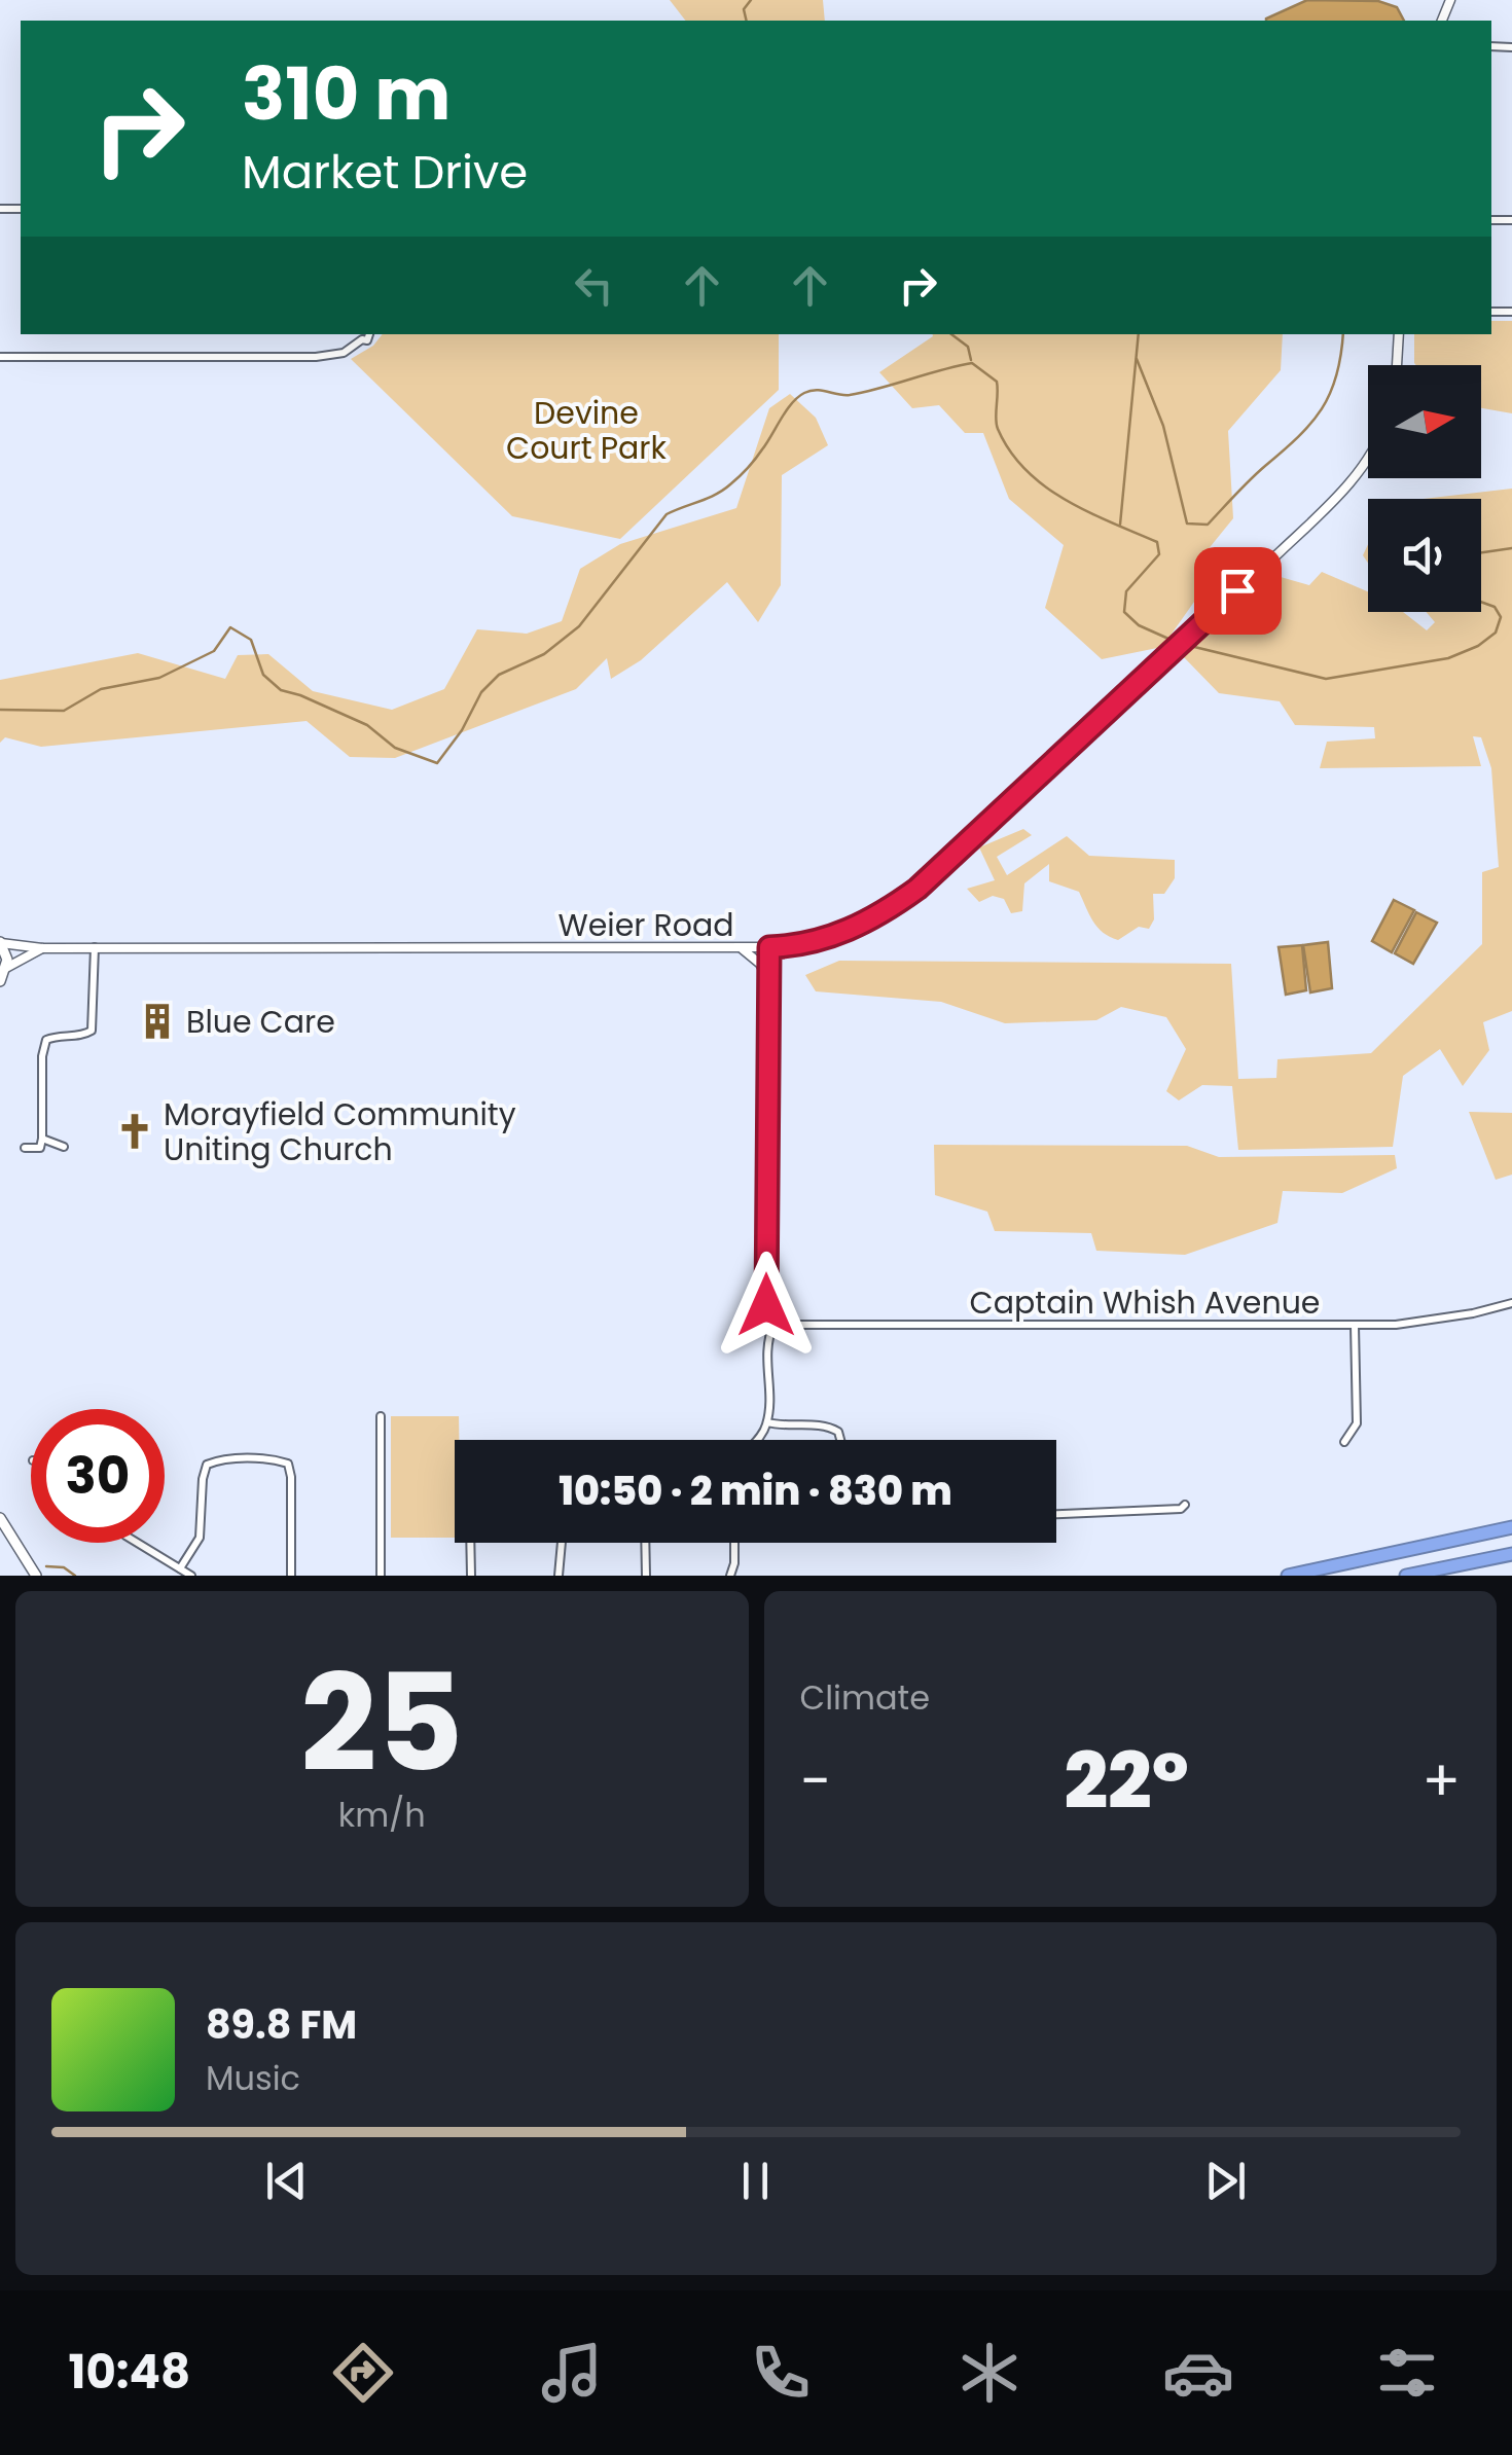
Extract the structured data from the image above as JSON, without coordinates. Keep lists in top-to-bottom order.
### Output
{
  "streets": {
    "street": ["Weier Road", "Captain Whish Avenue"]
  },
  "crossings": [
    ["Weier Road", "Captain Whish Avenue"]
  ],
  "parks": ["Devine Court Park"],
  "places": {
    "building": ["Blue Care"],
    "church": ["Morayfield Community Uniting Church"]
  },
  "north": "right",
  "page": {
    "turn": ["310 m", "Market Drive"],
    "limit": "30",
    "trip": "10:50 · 2 min · 830 m",
    "tile": [
      ["25", "km/h"],
      "Climate"
    ],
    "heat": ["−", "22°", "+"],
    "song": ["89.8 FM", "Music"],
    "tabs": "10:48"
  }
}
